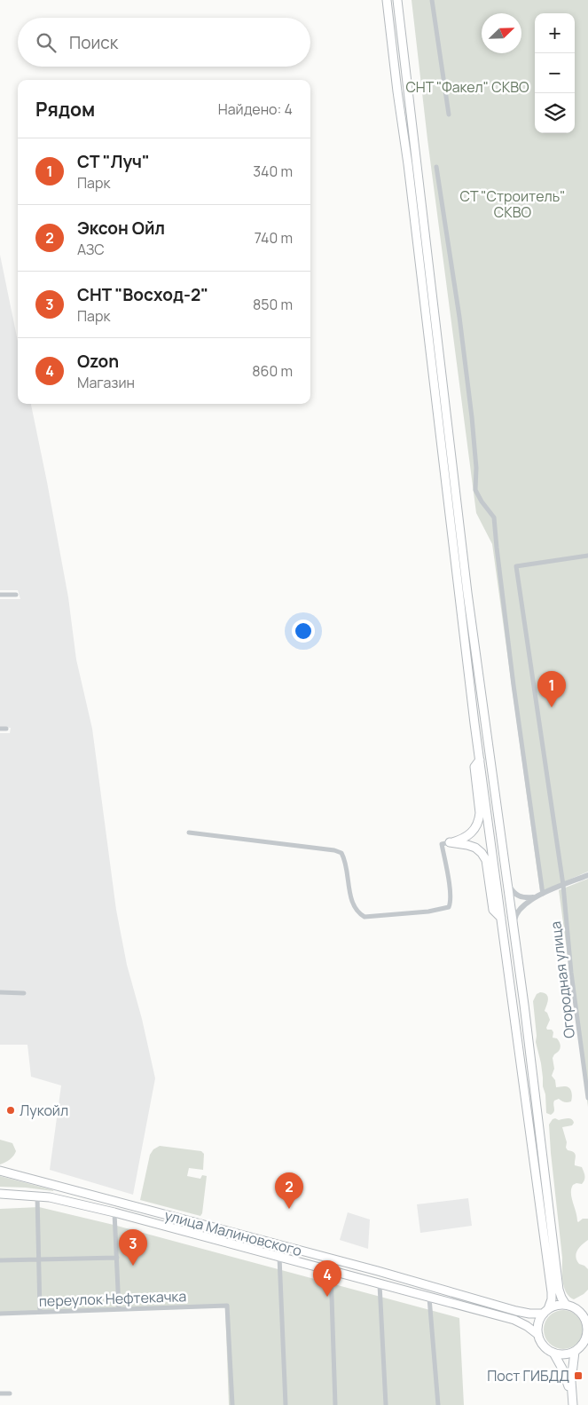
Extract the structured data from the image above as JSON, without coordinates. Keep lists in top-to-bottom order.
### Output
{
  "streets": {
    "main road": ["улица Малиновского"],
    "street": ["Огородная улица", "переулок Нефтекачка"]
  },
  "parks": ["СНТ \"Факел\" СКВО", "СТ \"Строитель\" СКВО"],
  "places": {
    "other": ["Лукойл"],
    "transit": ["Пост ГИБДД"]
  },
  "north": "top right",
  "page": {
    "map_buttons": ["+", "−"],
    "search": "Поиск",
    "heading": ["Рядом", "Найдено: 4"],
    "list": [
      {
        "mark": "1",
        "name": "СТ \"Луч\"",
        "note": "Парк",
        "value": "340 m"
      },
      {
        "mark": "2",
        "name": "Эксон Ойл",
        "note": "АЗС",
        "value": "740 m"
      },
      {
        "mark": "3",
        "name": "СНТ \"Восход-2\"",
        "note": "Парк",
        "value": "850 m"
      },
      {
        "mark": "4",
        "name": "Ozon",
        "note": "Магазин",
        "value": "860 m"
      }
    ],
    "pins": [
      "1",
      "2",
      "3",
      "4"
    ]
  }
}
